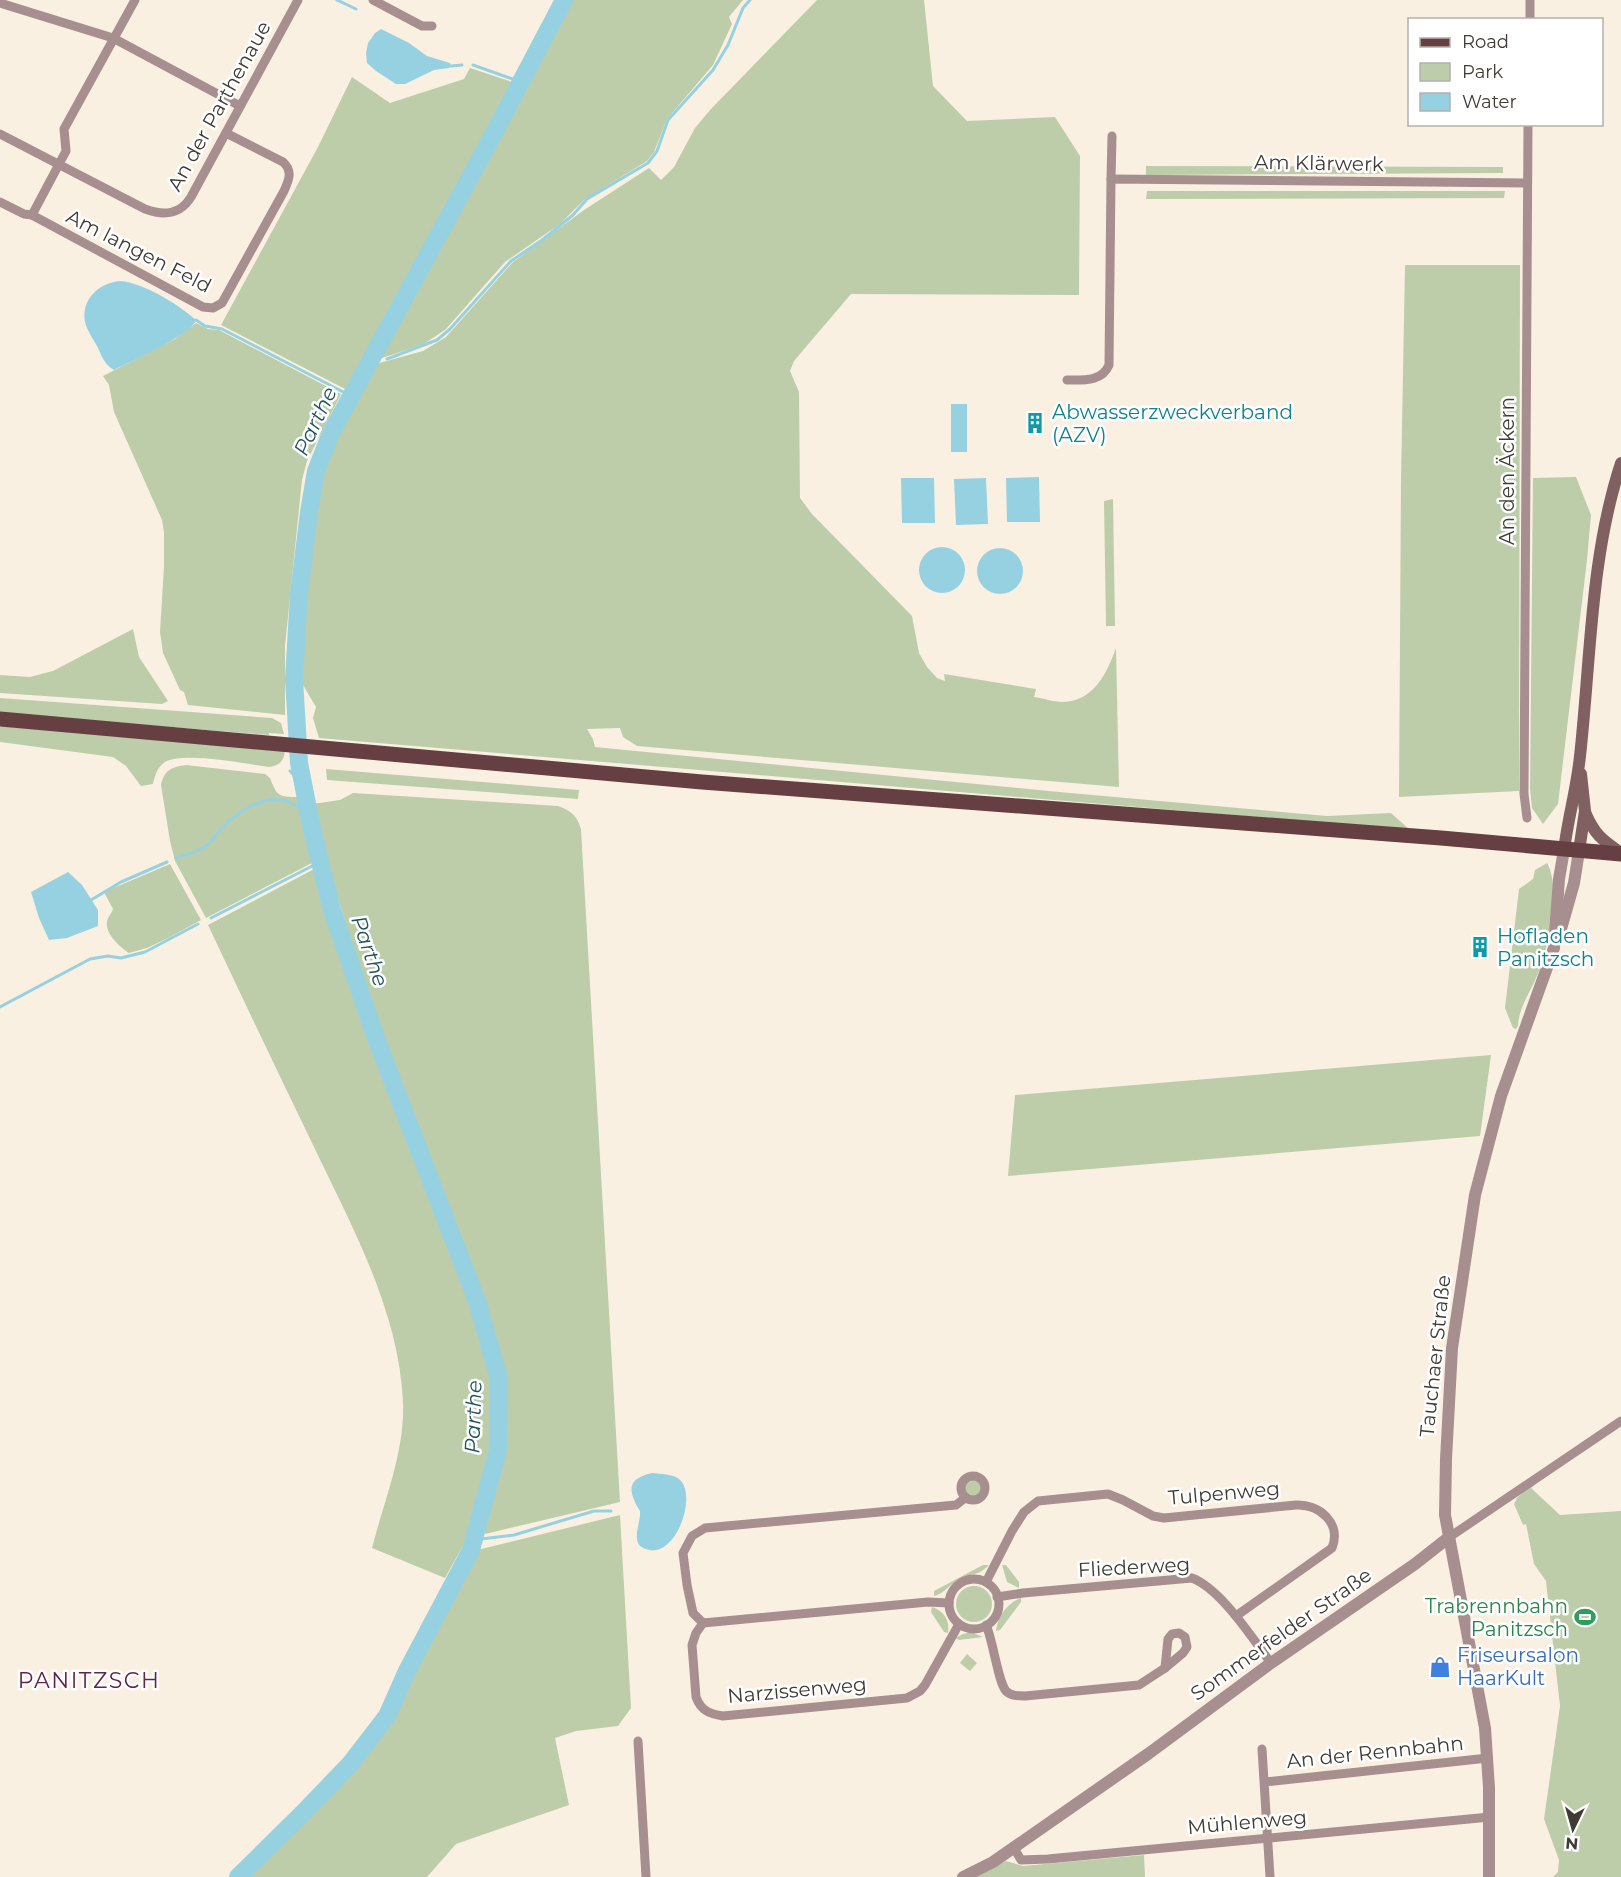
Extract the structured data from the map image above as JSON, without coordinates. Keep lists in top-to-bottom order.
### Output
{
  "streets": {
    "street": [
      "An der Parthenaue",
      "Am Klärwerk",
      "Am langen Feld",
      "An den Äckern",
      "Tauchaer Straße",
      "Tulpenweg",
      "Fliederweg",
      "Sommerfelder Straße",
      "Narzissenweg",
      "An der Rennbahn",
      "Mühlenweg"
    ]
  },
  "crossings": [
    ["An der Parthenaue", "Am langen Feld"],
    ["Am Klärwerk", "An den Äckern"],
    ["Tauchaer Straße", "Sommerfelder Straße"],
    ["Tauchaer Straße", "An der Rennbahn"],
    ["Tauchaer Straße", "Mühlenweg"],
    ["Tulpenweg", "Fliederweg"],
    ["Tulpenweg", "Narzissenweg"],
    ["Fliederweg", "Sommerfelder Straße"],
    ["Fliederweg", "Narzissenweg"],
    ["Sommerfelder Straße", "Mühlenweg"]
  ],
  "districts": ["PANITZSCH"],
  "water": ["Parthe"],
  "places": {
    "building": ["Abwasserzweckverband (AZV)", "Hofladen Panitzsch"],
    "sports": ["Trabrennbahn Panitzsch"],
    "shop": ["Friseursalon HaarKult"]
  },
  "legend": ["Road", "Park", "Water"],
  "north": "bottom"
}
